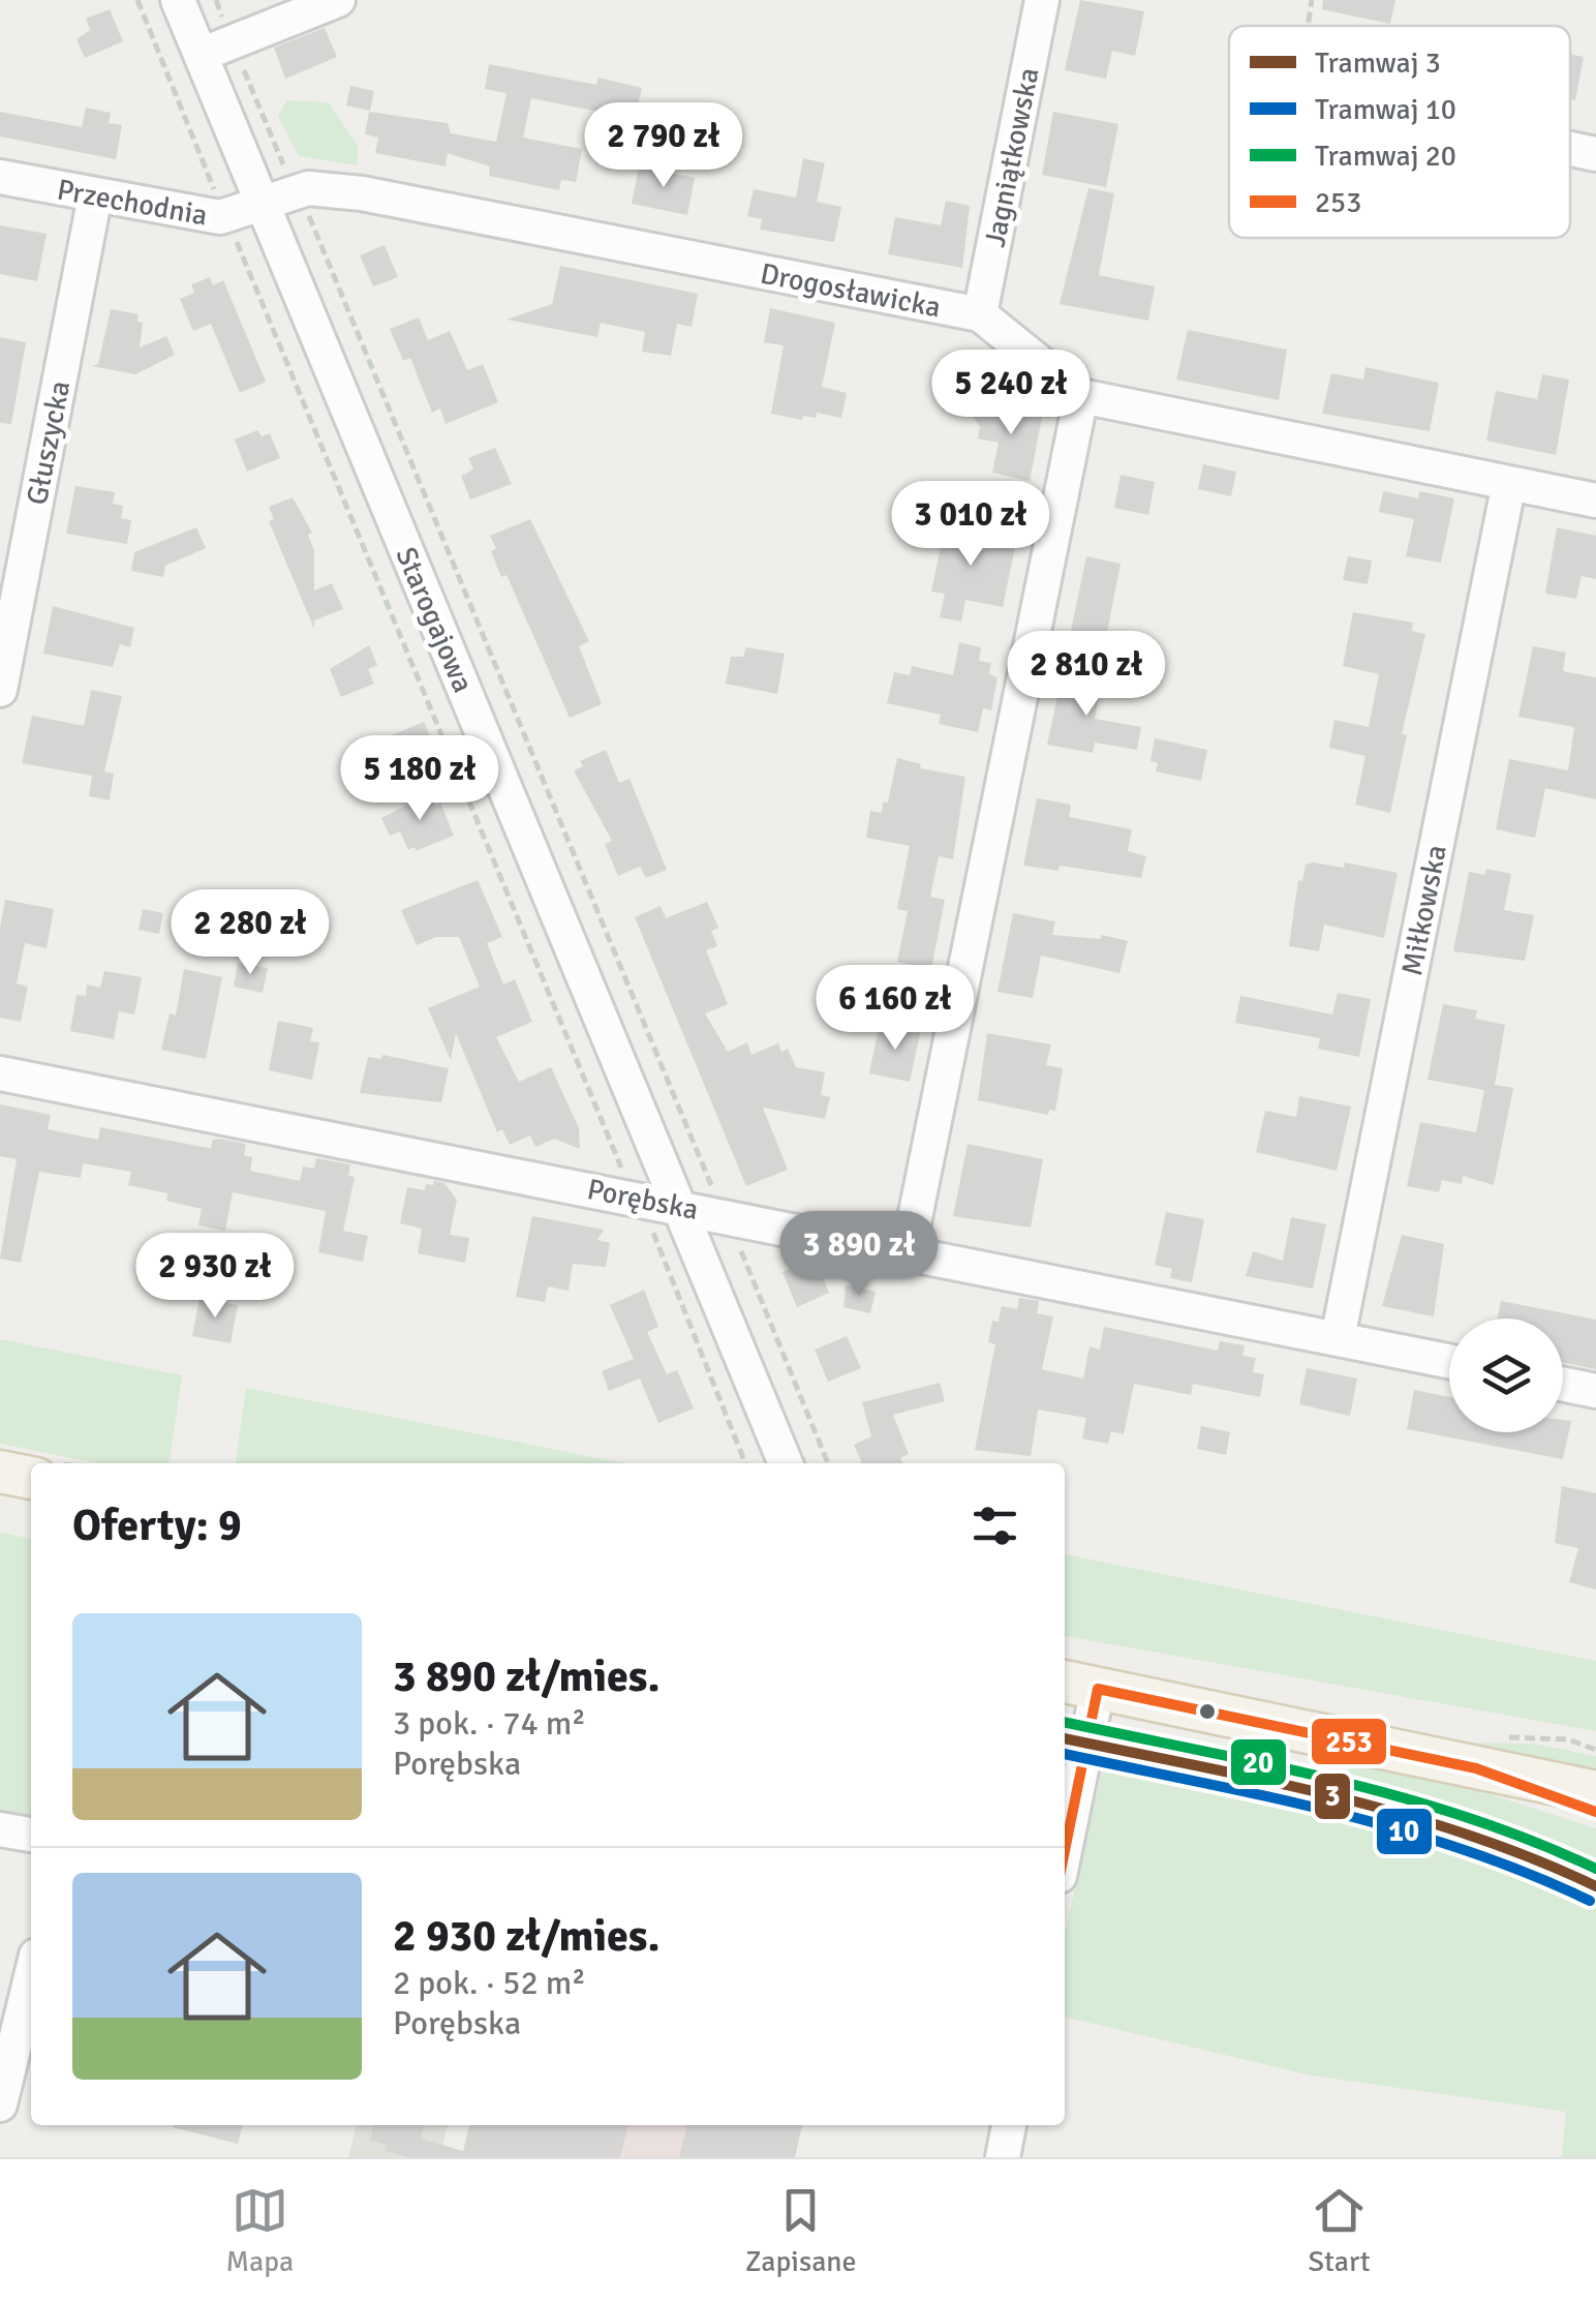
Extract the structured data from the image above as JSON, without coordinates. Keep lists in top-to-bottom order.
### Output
{
  "streets": {
    "street": [
      "Jagniątkowska",
      "Przechodnia",
      "Drogosławicka",
      "Głuszycka",
      "Starogajowa",
      "Miłkowska",
      "Porębska"
    ]
  },
  "crossings": [
    ["Jagniątkowska", "Drogosławicka"],
    ["Przechodnia", "Drogosławicka"],
    ["Przechodnia", "Głuszycka"],
    ["Przechodnia", "Starogajowa"],
    ["Drogosławicka", "Starogajowa"],
    ["Drogosławicka", "Miłkowska"],
    ["Starogajowa", "Porębska"],
    ["Miłkowska", "Porębska"]
  ],
  "lines": [
    "transit line 253",
    "tram line 20",
    "tram line 3",
    "tram line 10"
  ],
  "legend": [
    "Tramwaj 3",
    "Tramwaj 10",
    "Tramwaj 20",
    "253"
  ],
  "page": {
    "price": [
      "2 790 zł",
      "5 240 zł",
      "3 010 zł",
      "2 810 zł",
      "5 180 zł",
      "2 280 zł",
      "6 160 zł",
      "3 890 zł",
      "2 930 zł"
    ],
    "heading": "Oferty: 9",
    "list": [
      {
        "name": "3 890 zł/mies.",
        "note": "3 pok. · 74 m² · Porębska"
      },
      {
        "name": "2 930 zł/mies.",
        "note": "2 pok. · 52 m² · Porębska"
      }
    ],
    "tabs": ["Mapa", "Zapisane", "Start"]
  }
}
